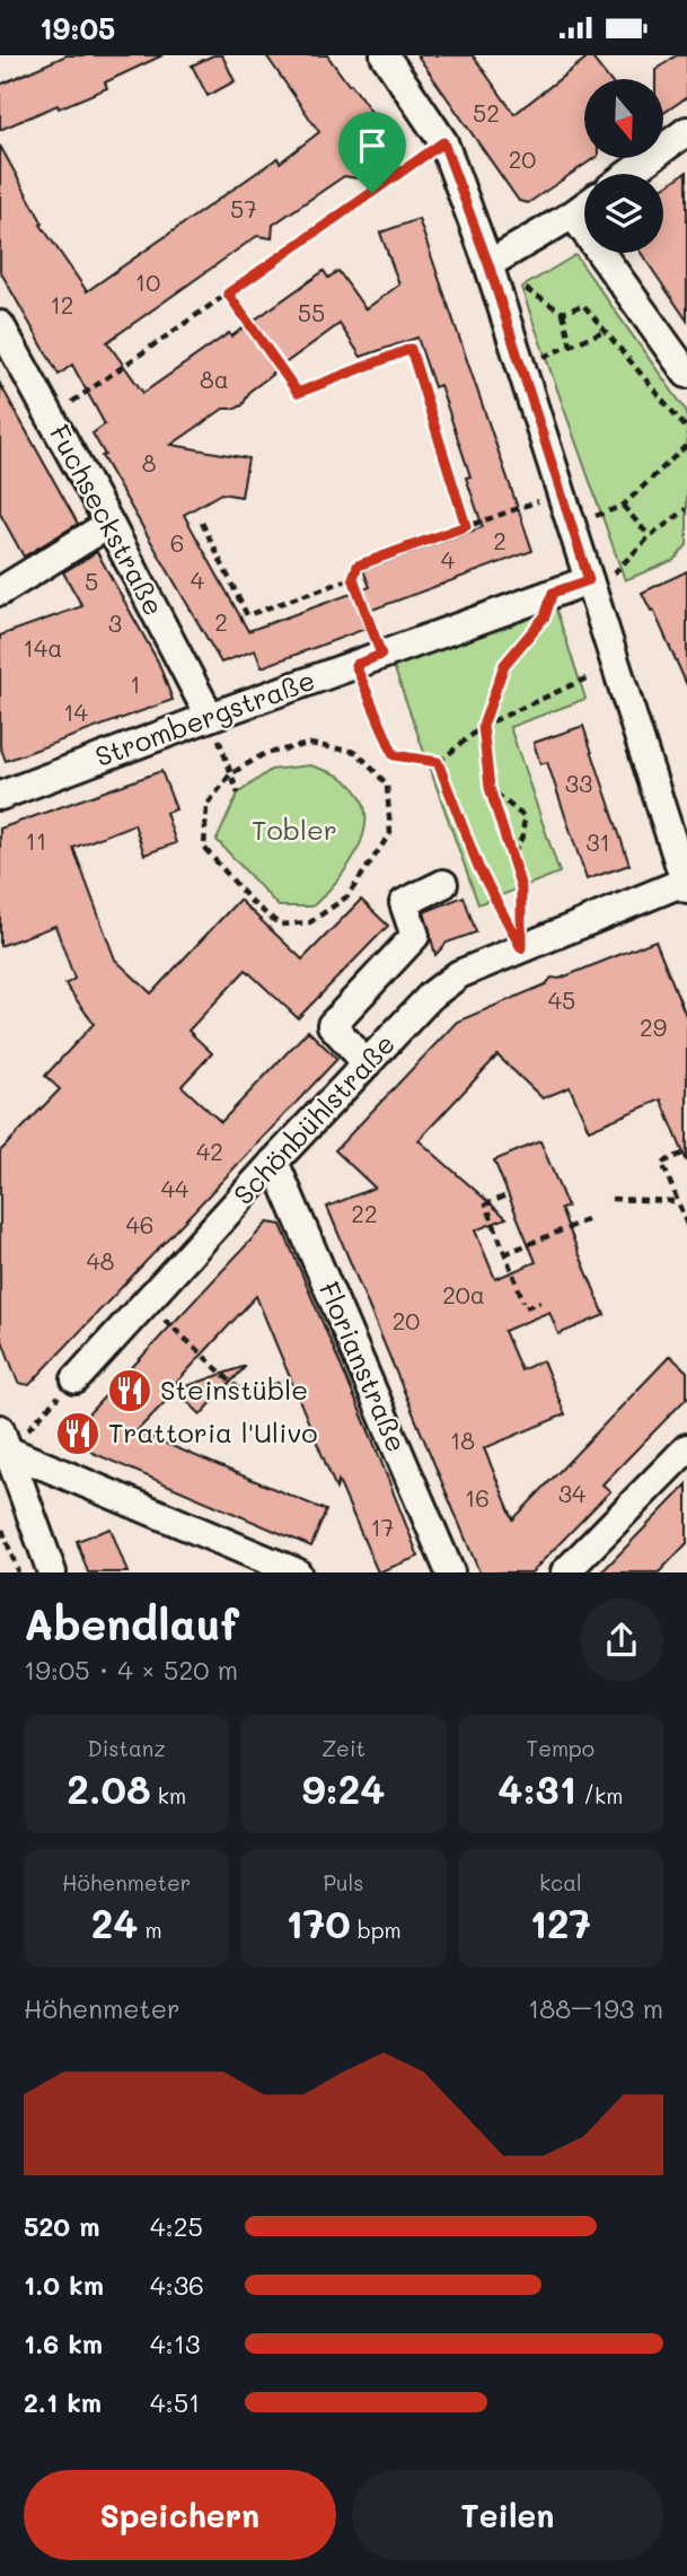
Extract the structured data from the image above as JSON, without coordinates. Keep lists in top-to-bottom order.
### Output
{
  "streets": {
    "street": [
      "Fuchseckstraße",
      "Strombergstraße",
      "Schönbühlstraße",
      "Florianstraße"
    ]
  },
  "crossings": [
    ["Fuchseckstraße", "Strombergstraße"],
    ["Schönbühlstraße", "Florianstraße"]
  ],
  "parks": ["Tobler"],
  "places": {
    "restaurant": ["Steinstüble", "Trattoria l'Ulivo"]
  },
  "house_numbers": [
    "52",
    "20",
    "57",
    "10",
    "12",
    "55",
    "8a",
    "8",
    "2",
    "6",
    "4",
    "4",
    "5",
    "2",
    "3",
    "14a",
    "1",
    "14",
    "33",
    "11",
    "31",
    "45",
    "29",
    "42",
    "44",
    "22",
    "46",
    "48",
    "20a",
    "20",
    "18",
    "34",
    "16",
    "17"
  ],
  "north": "bottom",
  "page": {
    "status": "19:05",
    "heading": ["Abendlauf", "19:05 · 4 × 520 m"],
    "stats": [
      ["Distanz", "2.08 km"],
      ["Zeit", "9:24"],
      ["Tempo", "4:31 /km"],
      ["Höhenmeter", "24 m"],
      ["Puls", "170 bpm"],
      ["kcal", "127"]
    ],
    "chart": ["Höhenmeter", "188–193 m"],
    "list": [
      {
        "name": "520 m",
        "note": "4:25"
      },
      {
        "name": "1.0 km",
        "note": "4:36"
      },
      {
        "name": "1.6 km",
        "note": "4:13"
      },
      {
        "name": "2.1 km",
        "note": "4:51"
      }
    ],
    "buttons": ["Speichern", "Teilen"]
  }
}
